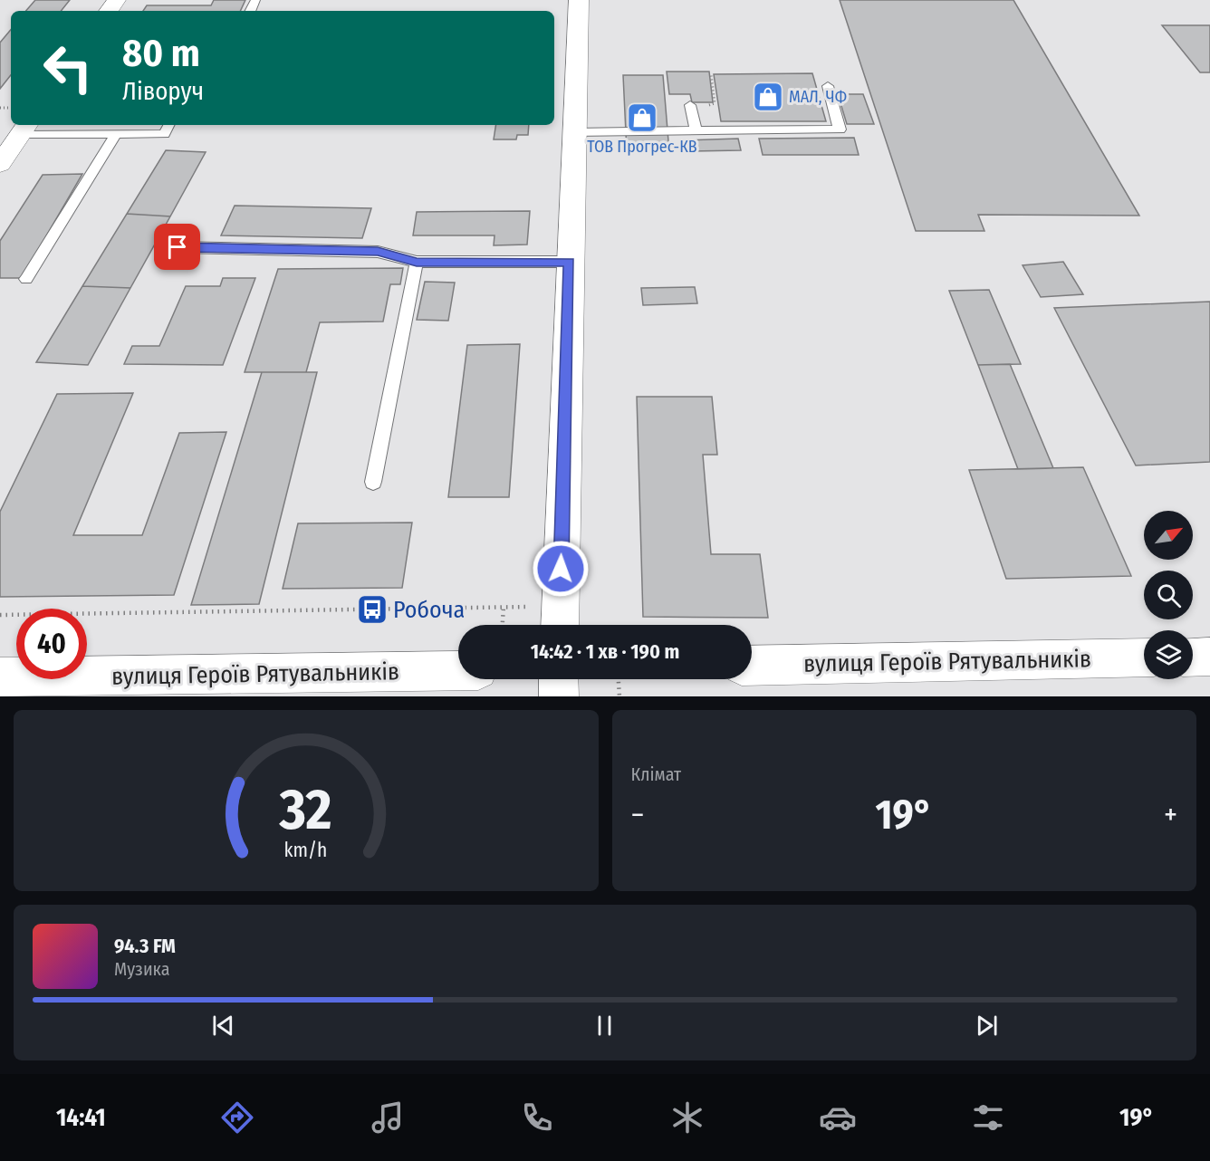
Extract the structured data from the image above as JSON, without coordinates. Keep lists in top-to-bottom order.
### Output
{
  "streets": {
    "street": ["вулиця Героїв Рятувальників"]
  },
  "places": {
    "shop": ["МАЛ, ЧФ", "ТОВ Прогрес-КВ"],
    "bus stop": ["Робоча"]
  },
  "north": "top right",
  "page": {
    "turn": ["80 m", "Ліворуч"],
    "limit": "40",
    "trip": "14:42 · 1 хв · 190 m",
    "tile": "Клімат",
    "heat": ["−", "19°", "+"],
    "song": ["94.3 FM", "Музика"],
    "tabs": ["14:41", "19°"],
    "gauge": ["32", "km/h"]
  }
}
